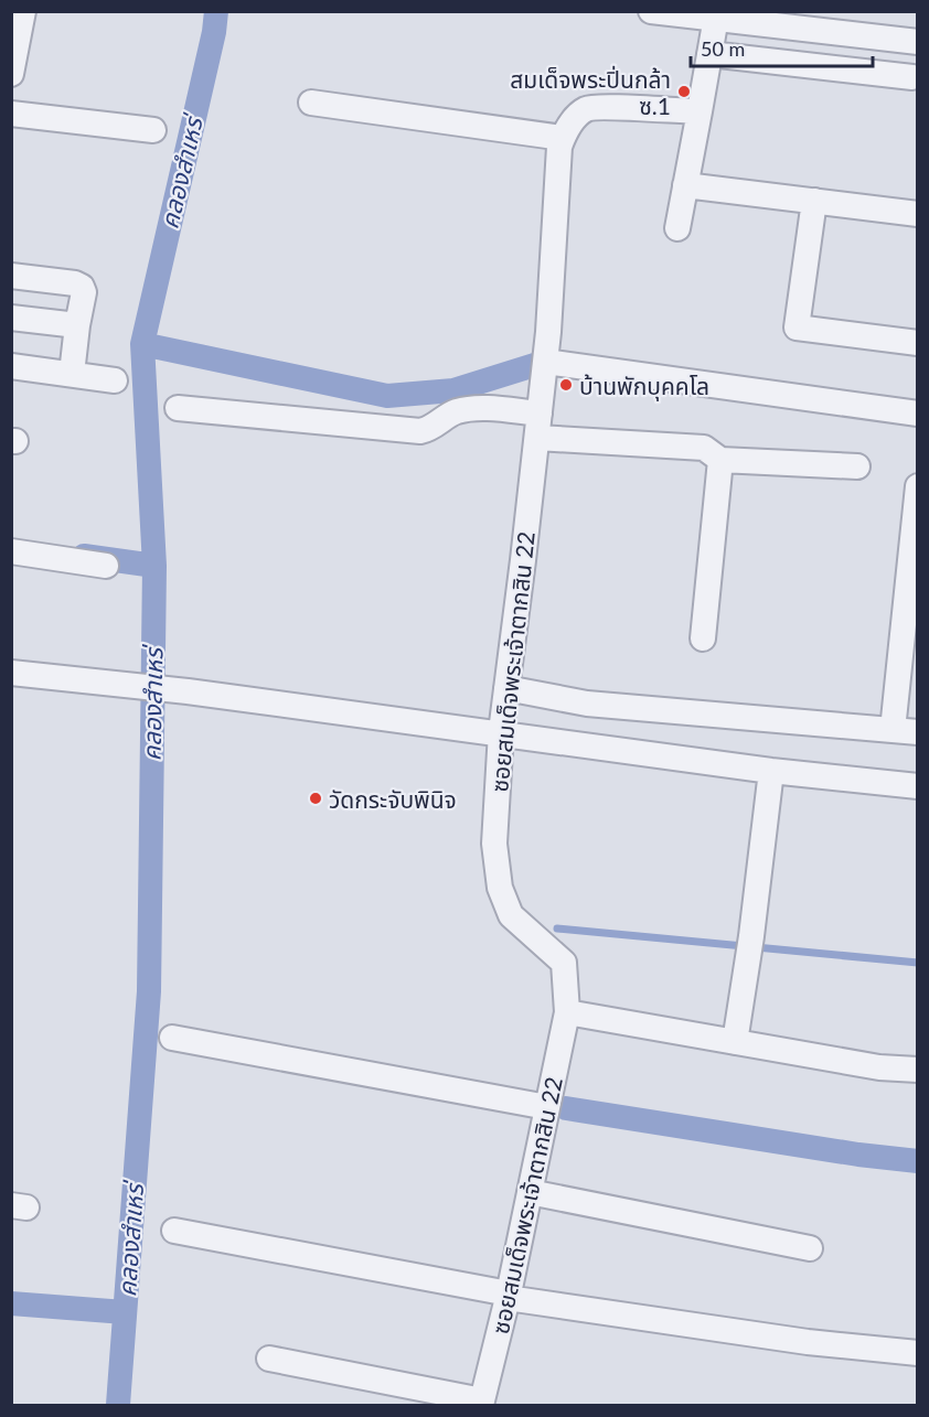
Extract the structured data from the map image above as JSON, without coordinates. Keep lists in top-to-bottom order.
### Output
{
  "streets": {
    "street": ["ซอยสมเด็จพระเจ้าตากสิน 22"]
  },
  "water": ["คลองสำเหร่"],
  "places": ["สมเด็จพระปิ่นกล้า ซ.1", "บ้านพักบุคคโล", "วัดกระจับพินิจ"],
  "scale_bar": "50 m"
}
